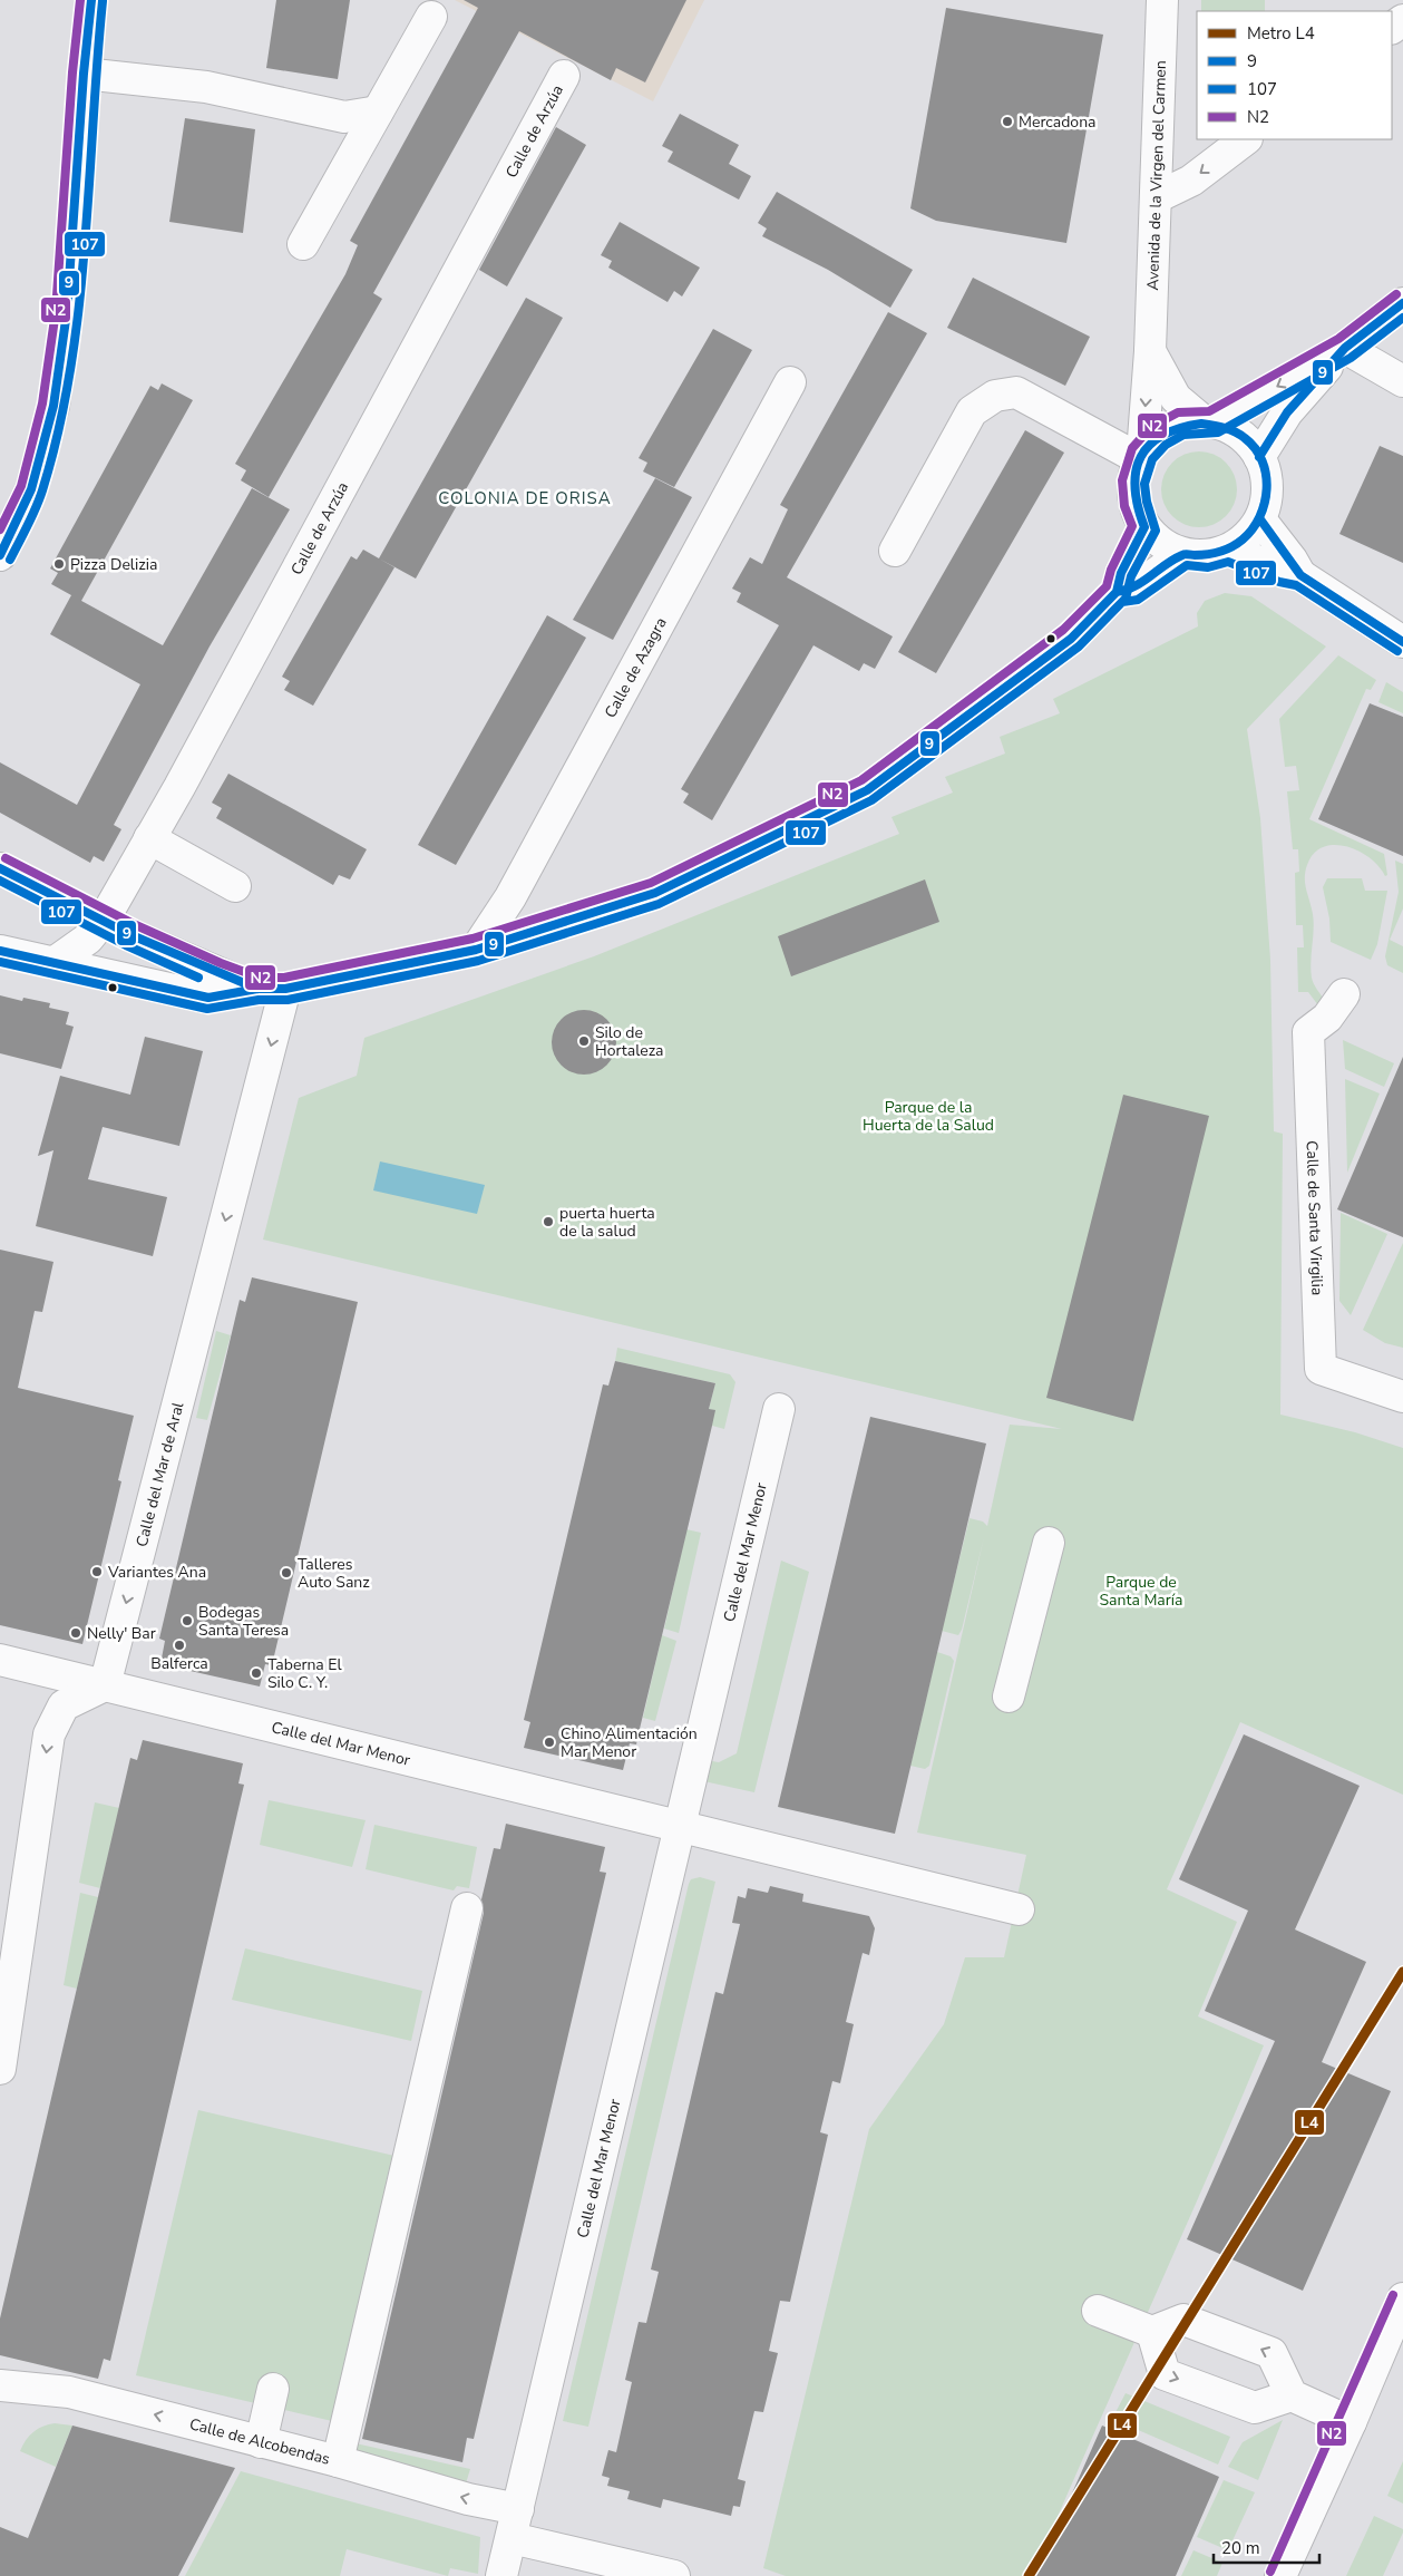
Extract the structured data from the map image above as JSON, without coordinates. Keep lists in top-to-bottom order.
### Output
{
  "streets": {
    "street": [
      "Calle de Arzúa",
      "Avenida de la Virgen del Carmen",
      "Calle de Azagra",
      "Calle de Santa Virgilia",
      "Calle del Mar de Aral",
      "Calle del Mar Menor",
      "Calle de Alcobendas"
    ]
  },
  "crossings": [
    ["Calle del Mar de Aral", "Calle del Mar Menor"],
    ["Calle del Mar Menor", "Calle de Alcobendas"]
  ],
  "one_way": ["Calle del Mar de Aral", "Calle de Alcobendas"],
  "districts": ["COLONIA DE ORISA"],
  "parks": ["Parque de la Huerta de la Salud", "Parque de Santa María"],
  "places": [
    "Mercadona",
    "Pizza Delizia",
    "Silo de Hortaleza",
    "puerta huerta de la salud",
    "Variantes Ana",
    "Talleres Auto Sanz",
    "Bodegas Santa Teresa",
    "Nelly' Bar",
    "Balferca",
    "Taberna El Silo C. Y.",
    "Chino Alimentación Mar Menor"
  ],
  "lines": [
    "transit line 9",
    "transit line N2",
    "transit line 107",
    "metro line L4"
  ],
  "legend": [
    "Metro L4",
    "9",
    "107",
    "N2"
  ],
  "scale_bar": "20 m"
}
